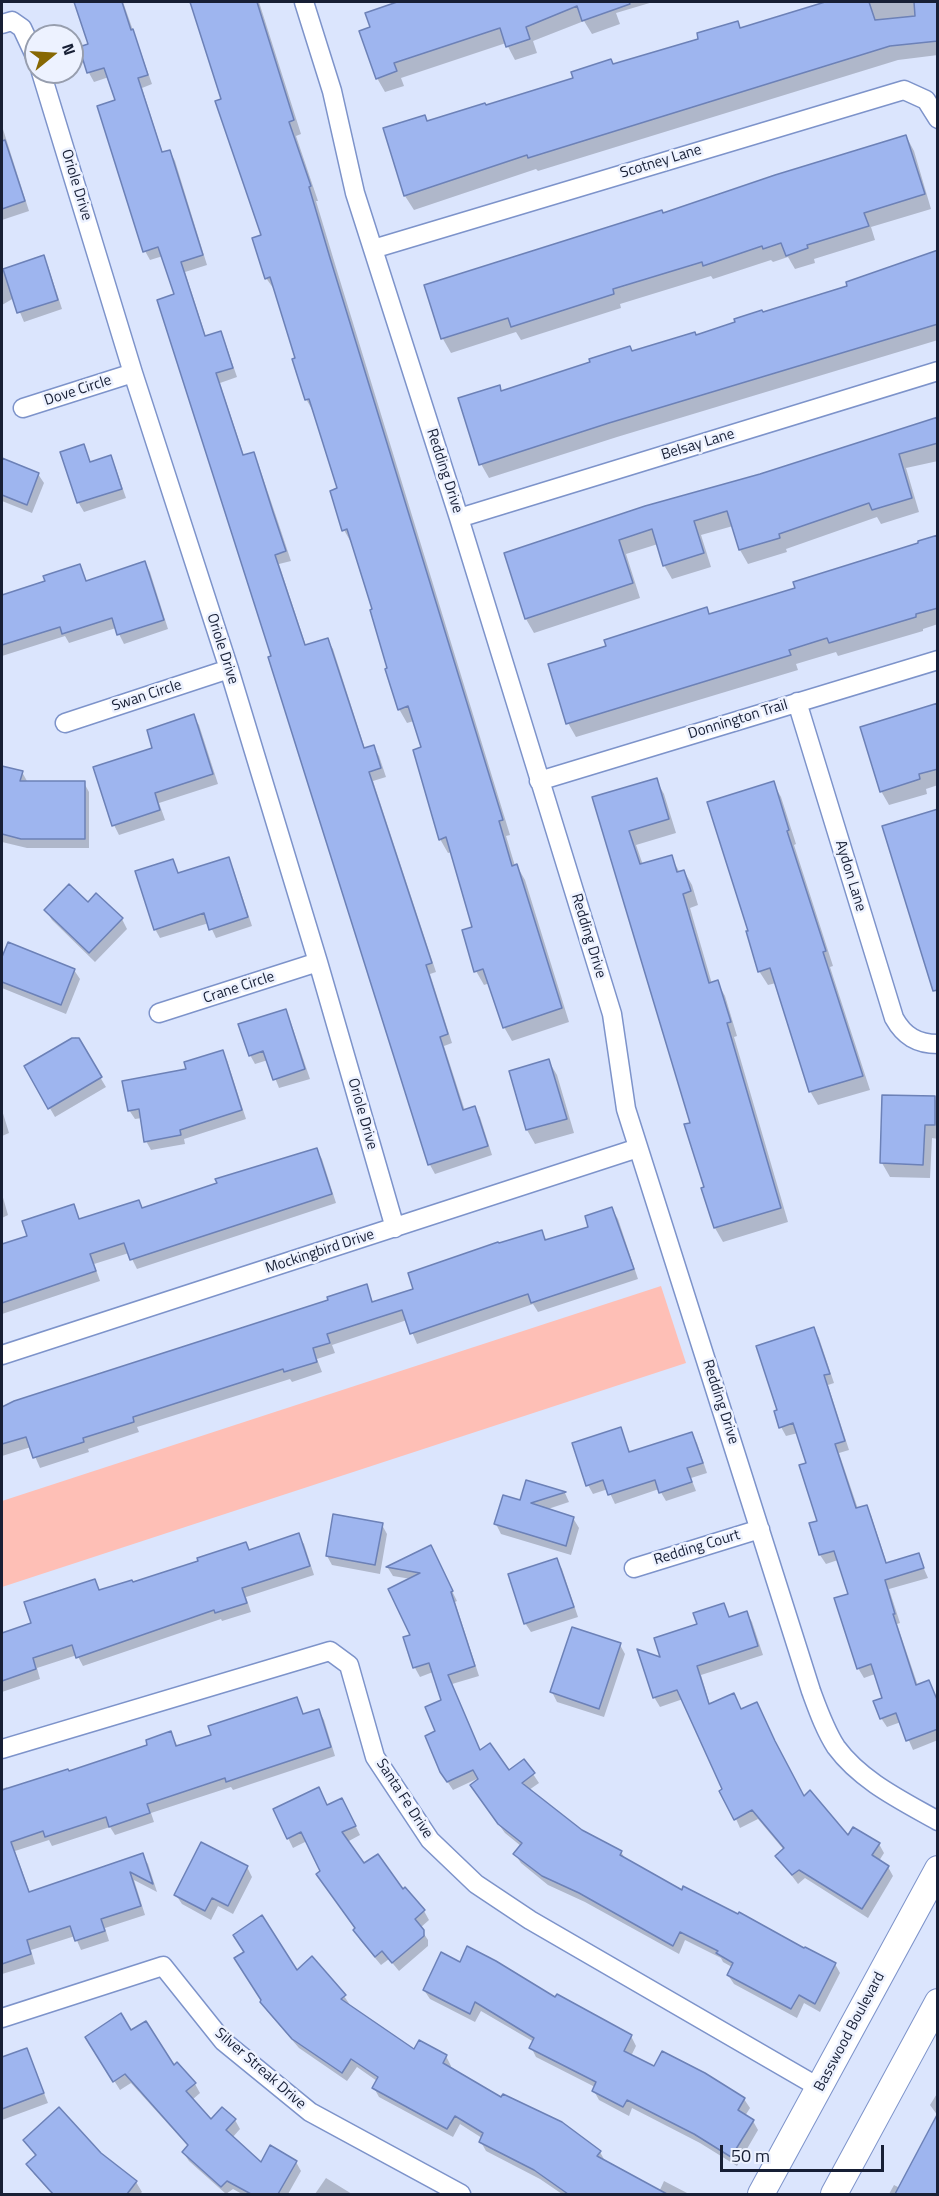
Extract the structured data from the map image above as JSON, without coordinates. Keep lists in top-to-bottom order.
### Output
{
  "streets": {
    "main road": ["Basswood Boulevard"],
    "street": [
      "Scotney Lane",
      "Oriole Drive",
      "Dove Circle",
      "Belsay Lane",
      "Redding Drive",
      "Swan Circle",
      "Donnington Trail",
      "Aydon Lane",
      "Crane Circle",
      "Mockingbird Drive",
      "Redding Court",
      "Santa Fe Drive",
      "Silver Streak Drive"
    ]
  },
  "crossings": [
    ["Scotney Lane", "Redding Drive"],
    ["Oriole Drive", "Dove Circle"],
    ["Oriole Drive", "Swan Circle"],
    ["Oriole Drive", "Crane Circle"],
    ["Oriole Drive", "Mockingbird Drive"],
    ["Belsay Lane", "Redding Drive"],
    ["Redding Drive", "Donnington Trail"],
    ["Redding Drive", "Mockingbird Drive"],
    ["Redding Drive", "Redding Court"],
    ["Donnington Trail", "Aydon Lane"],
    ["Santa Fe Drive", "Basswood Boulevard"]
  ],
  "scale_bar": "50 m",
  "north": "right"
}
